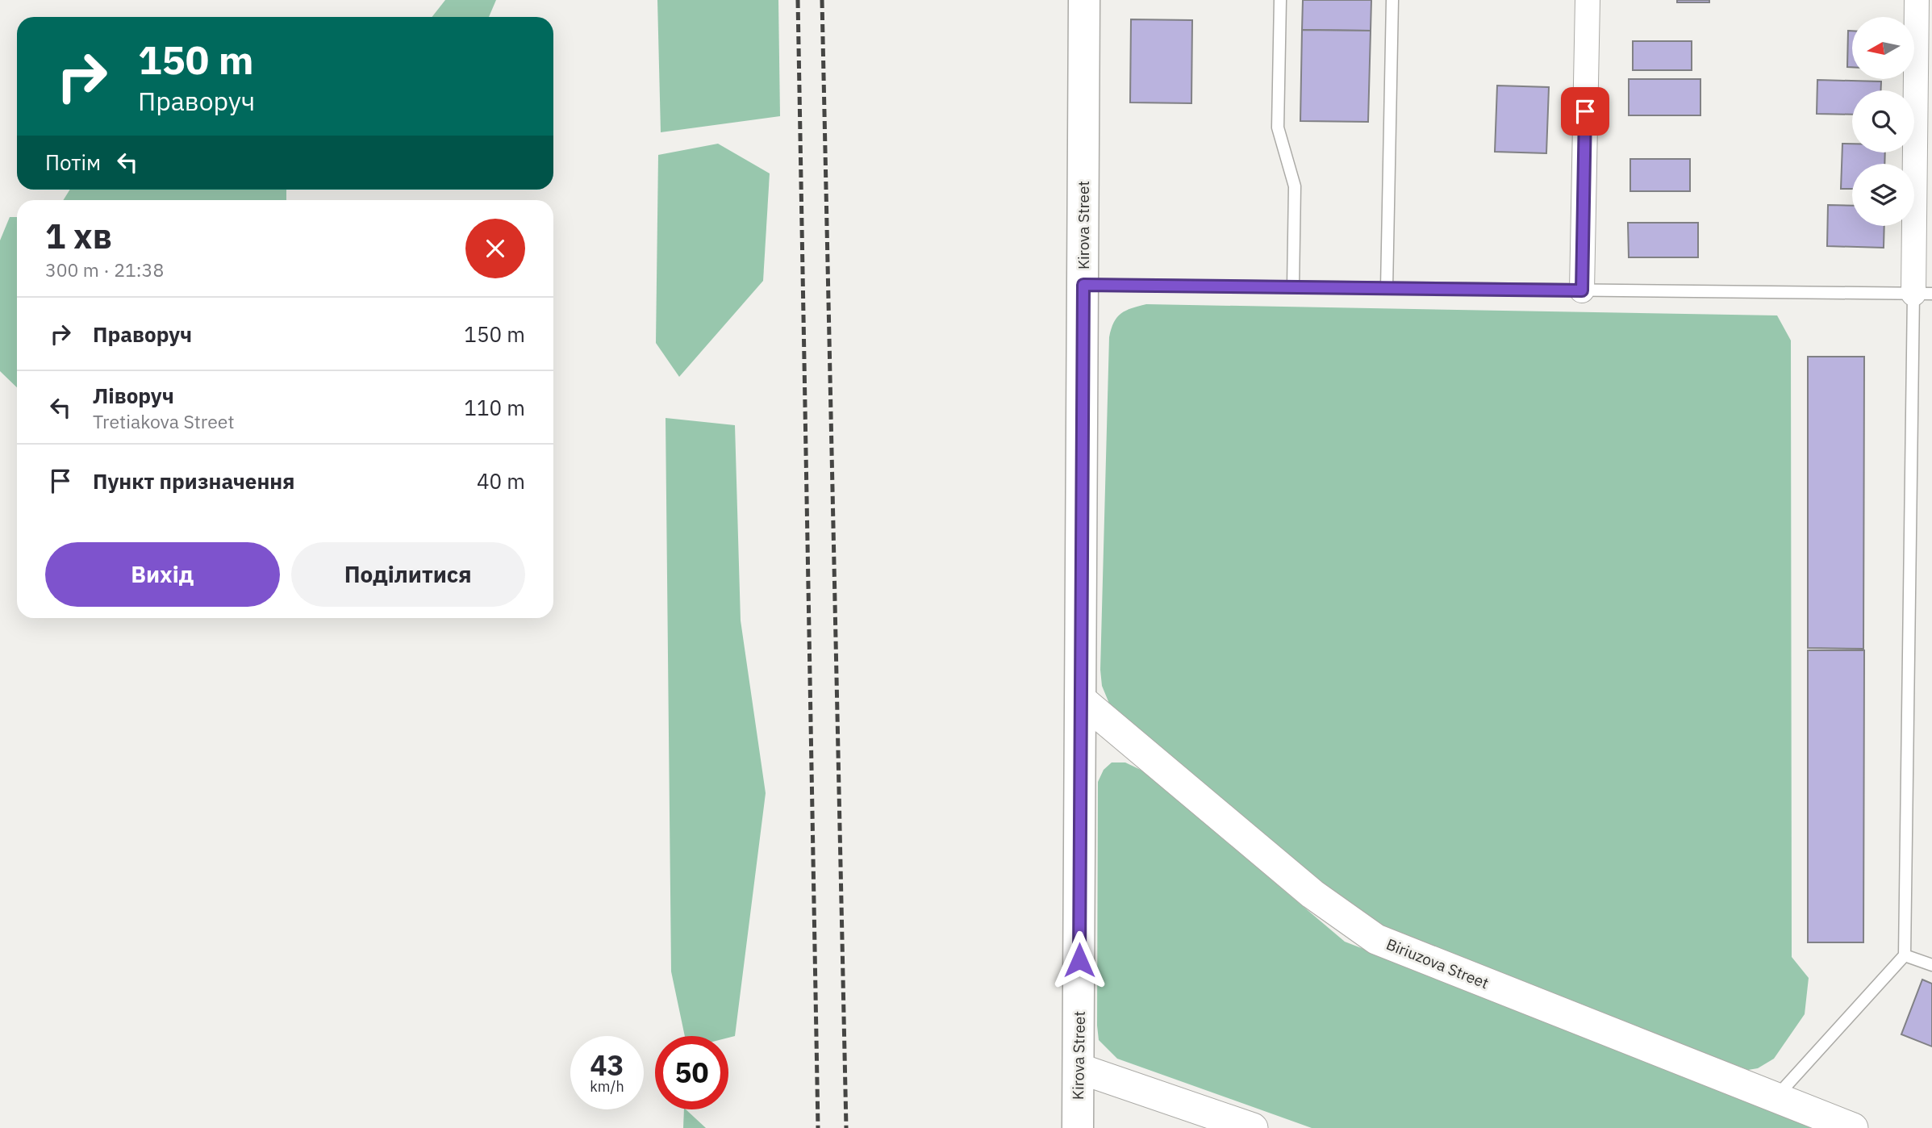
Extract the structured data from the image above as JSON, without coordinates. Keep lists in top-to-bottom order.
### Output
{
  "streets": {
    "main road": ["Kirova Street"],
    "street": ["Biriuzova Street"]
  },
  "crossings": [
    ["Kirova Street", "Biriuzova Street"]
  ],
  "north": "left",
  "page": {
    "turn": ["150 m", "Праворуч"],
    "then": "Потім",
    "heading": ["1 хв", "300 m · 21:38"],
    "list": [
      {
        "name": "Праворуч",
        "value": "150 m"
      },
      {
        "name": "Ліворуч",
        "note": "Tretiakova Street",
        "value": "110 m"
      },
      {
        "name": "Пункт призначення",
        "value": "40 m"
      }
    ],
    "buttons": ["Вихід", "Поділитися"],
    "speed": "43 km/h",
    "limit": "50"
  }
}
